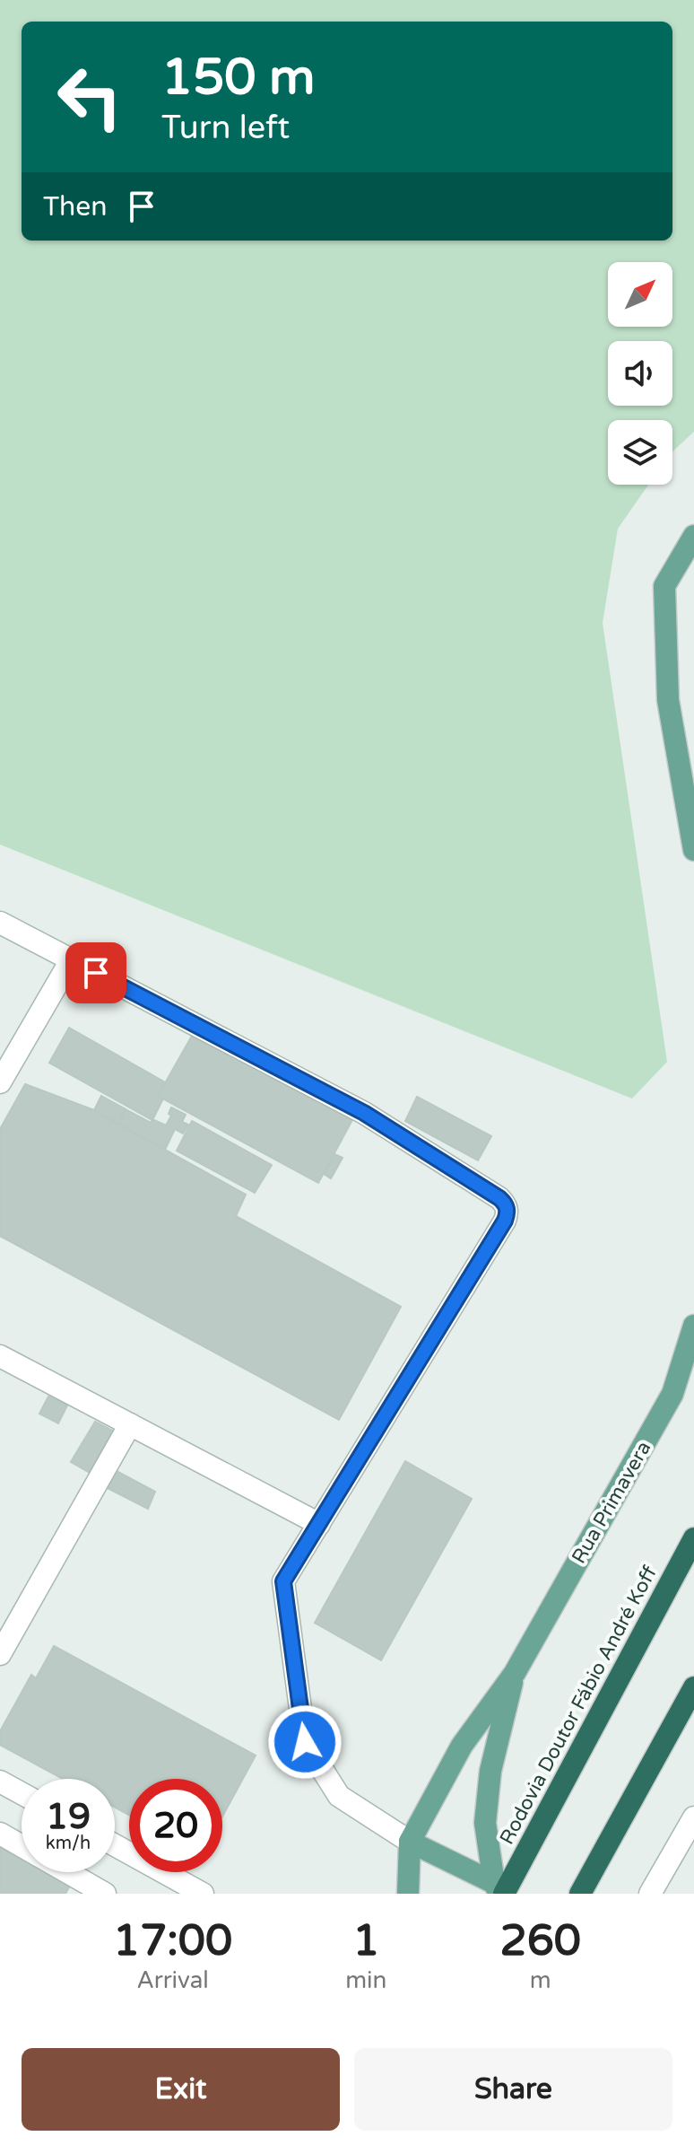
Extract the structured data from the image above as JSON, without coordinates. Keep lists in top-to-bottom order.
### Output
{
  "streets": {
    "highway": ["Rodovia Doutor Fábio André Koff"],
    "main road": ["Rua Primavera"]
  },
  "crossings": [
    ["Rua Primavera", "Rodovia Doutor Fábio André Koff"]
  ],
  "north": "top right",
  "page": {
    "turn": ["150 m", "Turn left"],
    "then": "Then",
    "speed": "19 km/h",
    "limit": "20",
    "eta": [
      "17:00",
      "Arrival",
      "1",
      "min",
      "260",
      "m"
    ],
    "buttons": ["Exit", "Share"]
  }
}
